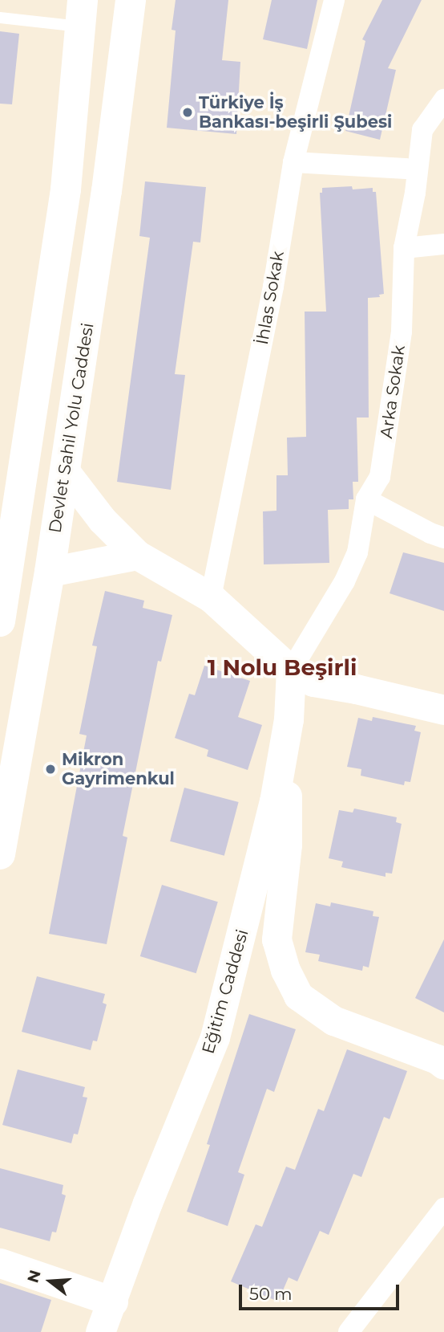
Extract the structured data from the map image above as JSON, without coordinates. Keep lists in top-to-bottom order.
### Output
{
  "streets": {
    "main road": ["Devlet Sahil Yolu Caddesi"],
    "street": ["İhlas Sokak", "Arka Sokak", "Eğitim Caddesi"]
  },
  "crossings": [
    ["Arka Sokak", "Eğitim Caddesi"]
  ],
  "districts": ["1 Nolu Beşirli"],
  "places": ["Türkiye İş Bankası-beşirli Şubesi", "Mikron Gayrimenkul"],
  "scale_bar": "50 m",
  "north": "left"
}
